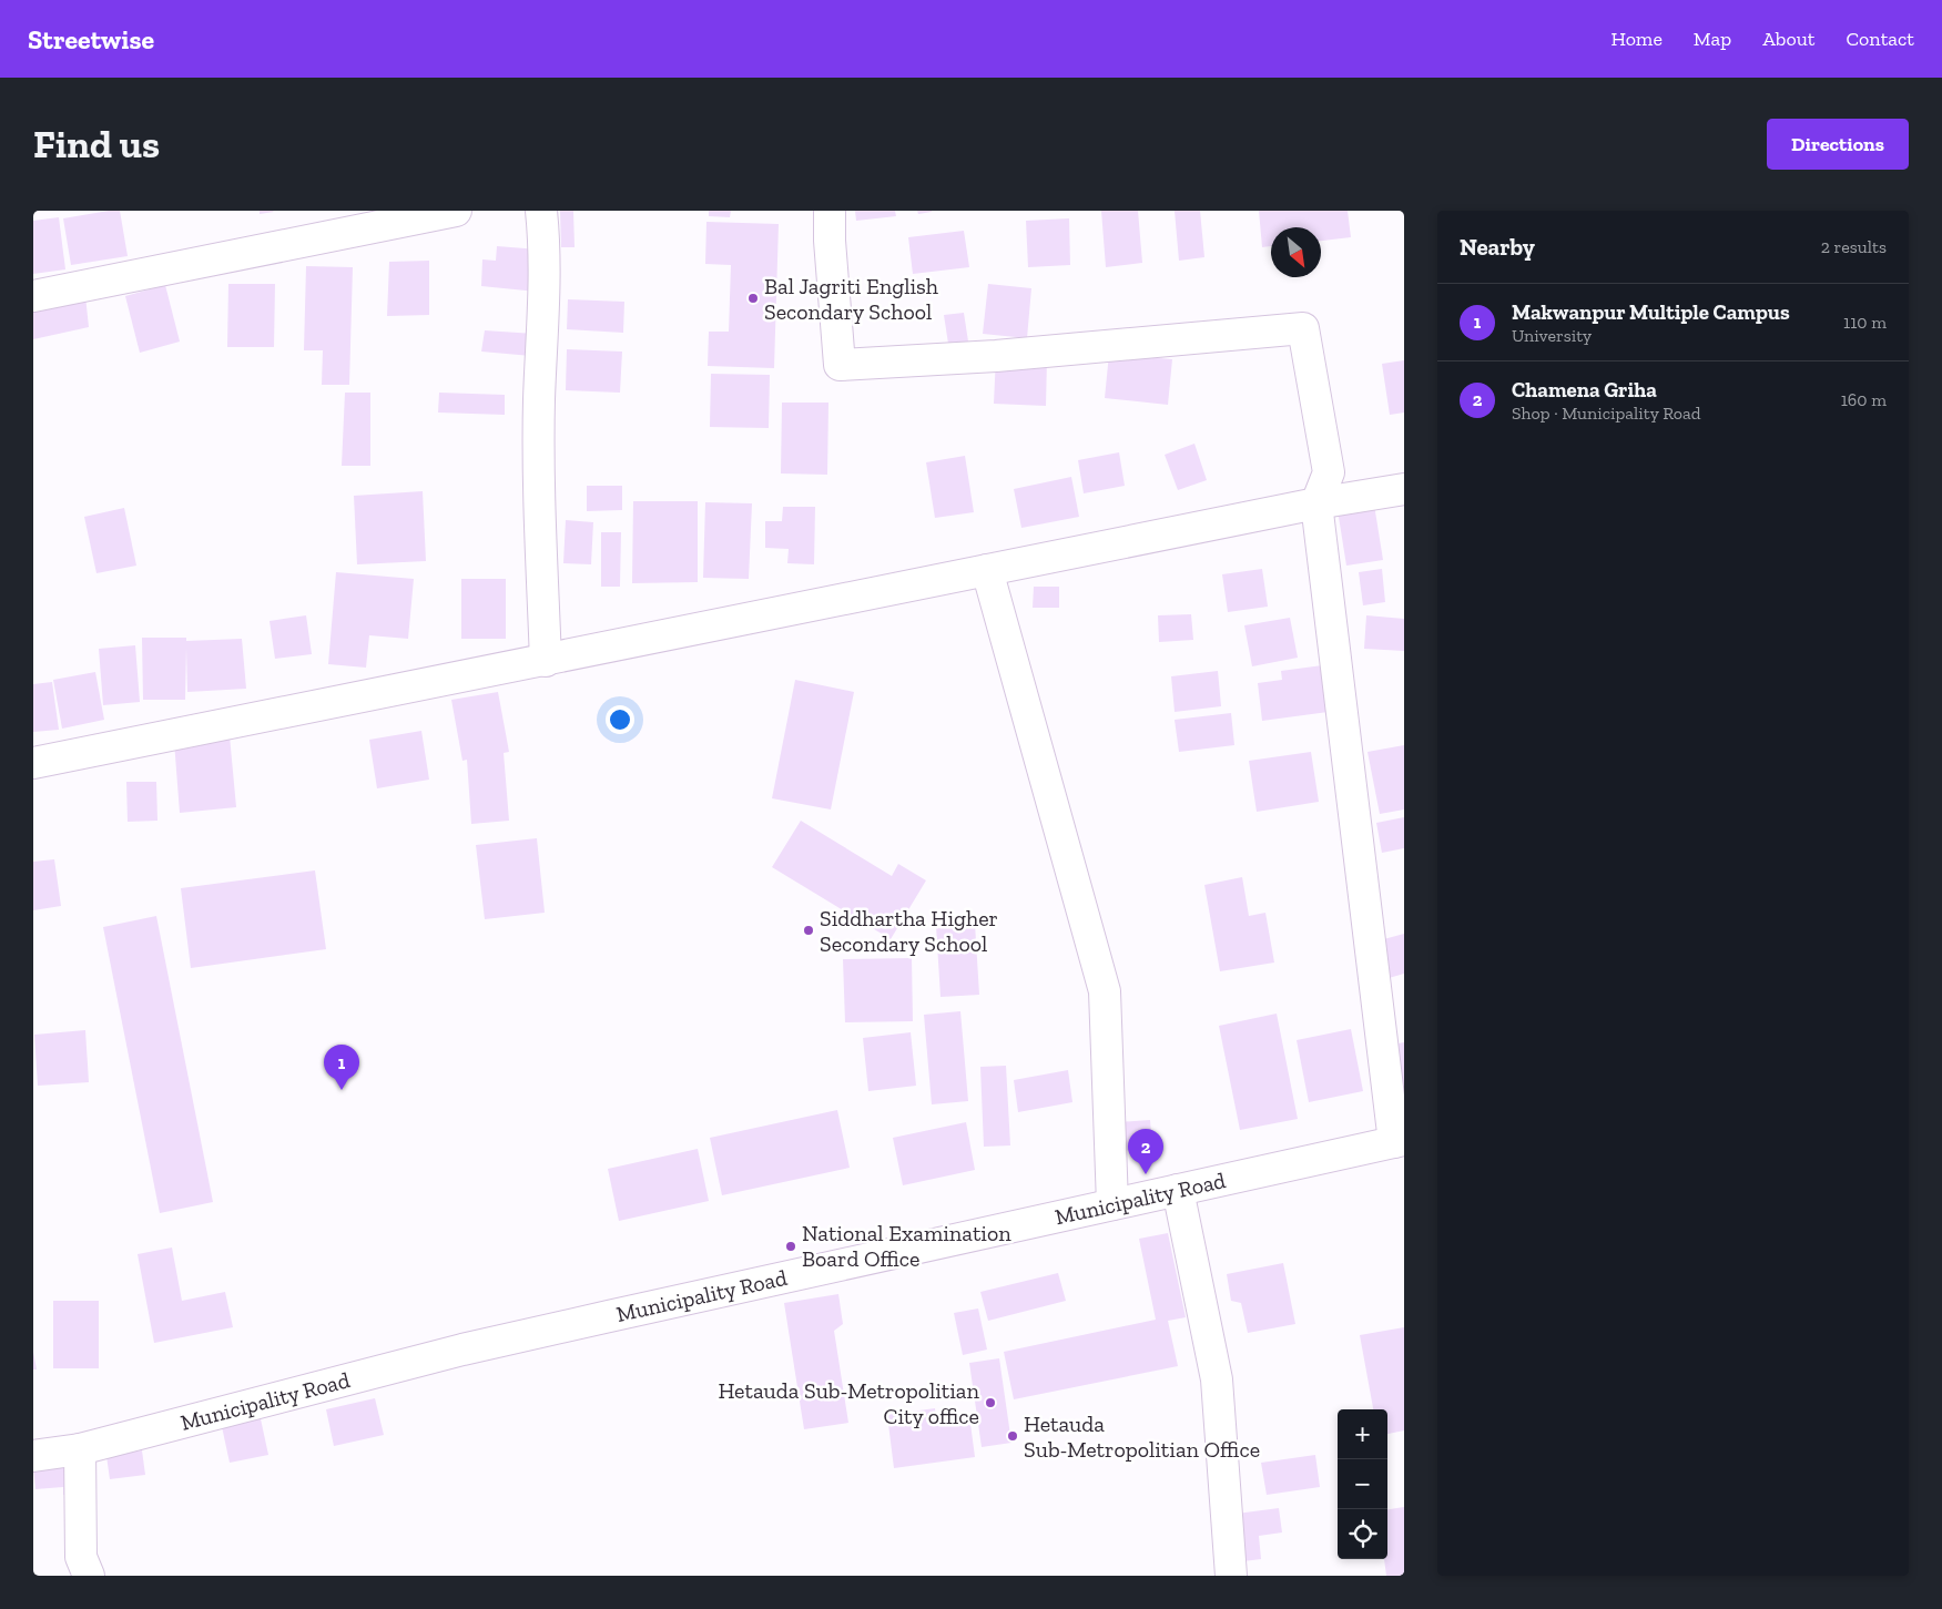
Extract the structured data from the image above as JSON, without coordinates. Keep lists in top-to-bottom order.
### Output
{
  "streets": {
    "street": ["Municipality Road"]
  },
  "places": [
    "Bal Jagriti English Secondary School",
    "Siddhartha Higher Secondary School",
    "National Examination Board Office",
    "Hetauda Sub-Metropolitian City office",
    "Hetauda Sub-Metropolitian Office"
  ],
  "north": "bottom right",
  "page": {
    "header": "Streetwise",
    "nav": [
      "Home",
      "Map",
      "About",
      "Contact"
    ],
    "buttons": "Directions",
    "title": "Find us",
    "heading": ["Nearby", "2 results"],
    "list": [
      {
        "mark": "1",
        "name": "Makwanpur Multiple Campus",
        "note": "University",
        "value": "110 m"
      },
      {
        "mark": "2",
        "name": "Chamena Griha",
        "note": "Shop · Municipality Road",
        "value": "160 m"
      }
    ],
    "pins": ["1", "2"],
    "map_buttons": ["+", "−"]
  }
}
